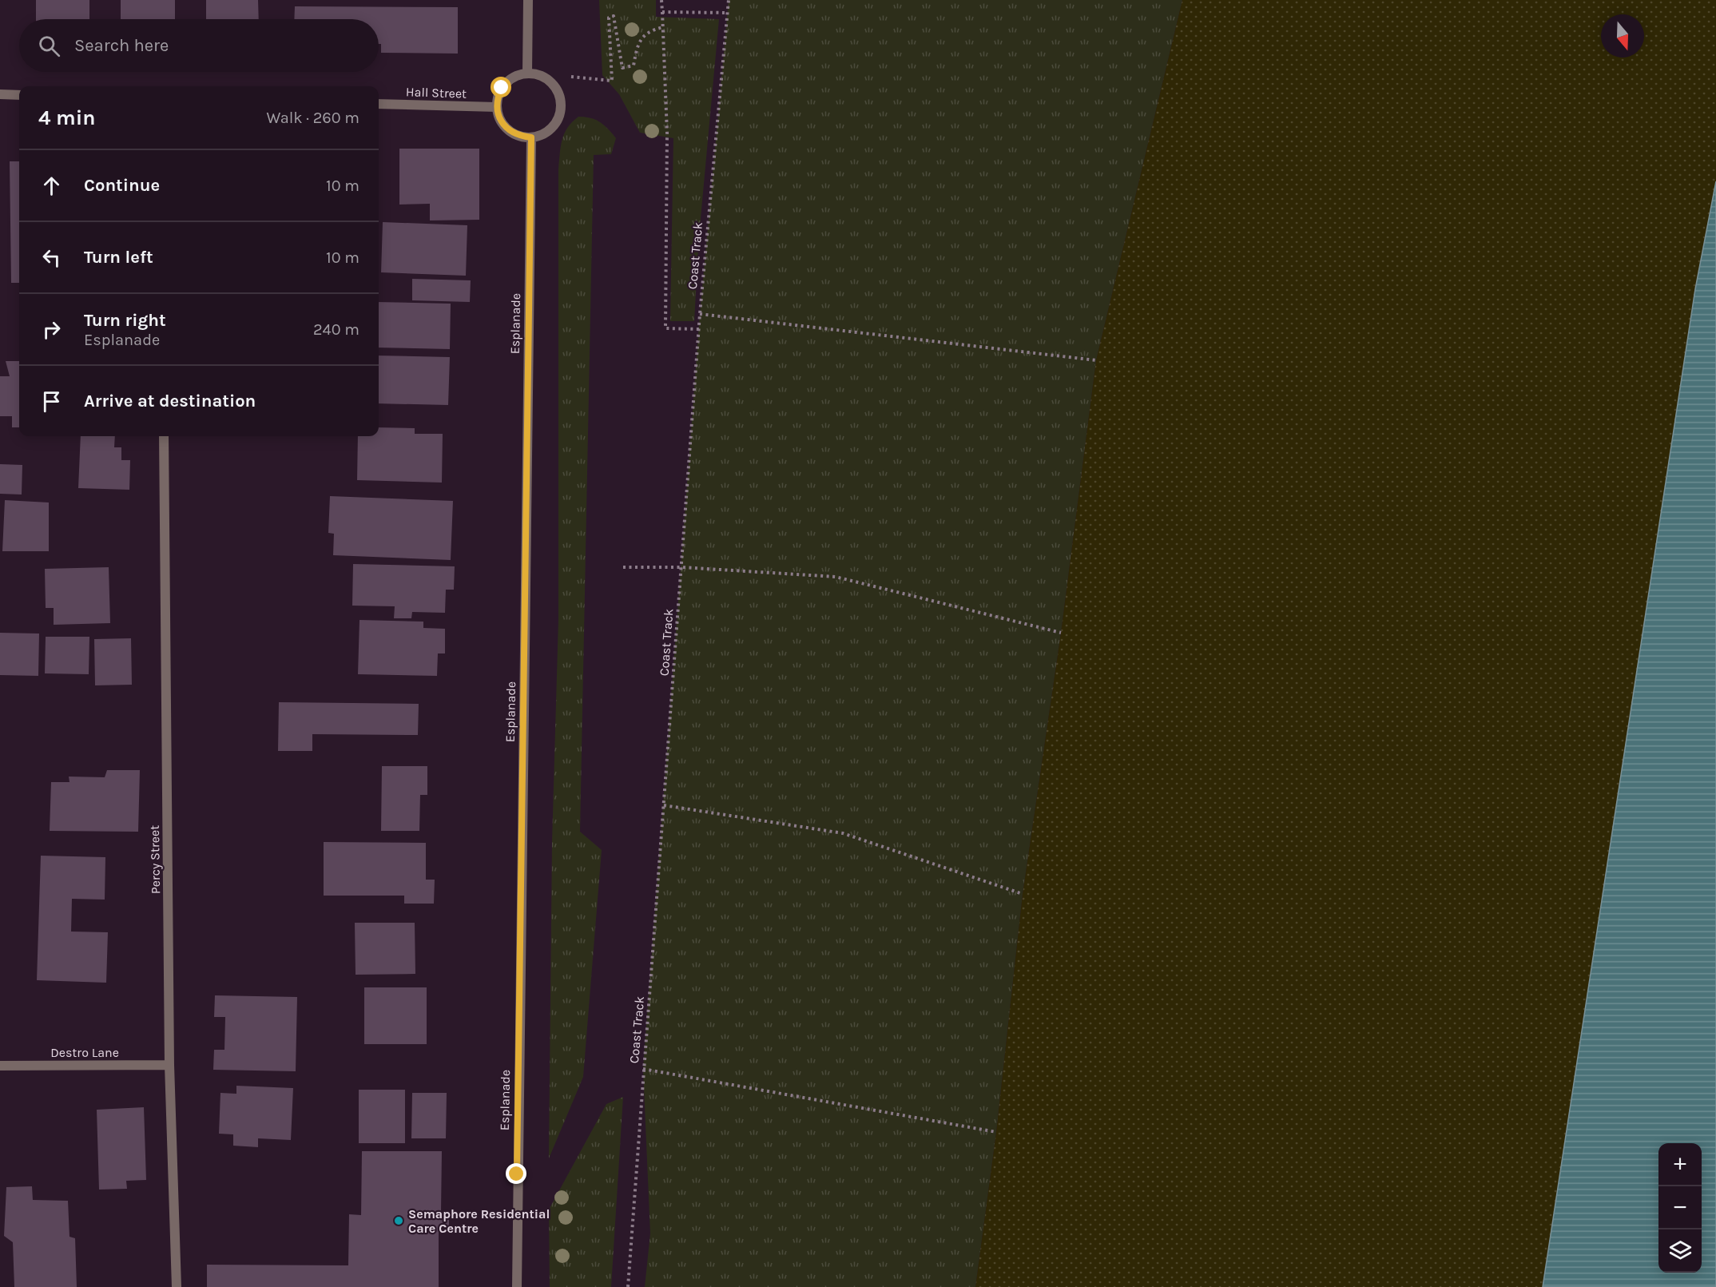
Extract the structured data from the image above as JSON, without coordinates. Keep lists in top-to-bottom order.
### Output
{
  "streets": {
    "street": [
      "Hall Street",
      "Esplanade",
      "Percy Street",
      "Destro Lane"
    ],
    "path": ["Coast Track"]
  },
  "crossings": [
    ["Hall Street", "Esplanade"],
    ["Percy Street", "Destro Lane"]
  ],
  "places": ["Semaphore Residential Care Centre"],
  "north": "bottom",
  "page": {
    "search": "Search here",
    "heading": ["4 min", "Walk · 260 m"],
    "list": [
      ["Continue", "10 m"],
      ["Turn left", "10 m"],
      ["Turn right", "Esplanade", "240 m"],
      "Arrive at destination"
    ],
    "map_buttons": ["+", "−"]
  }
}
